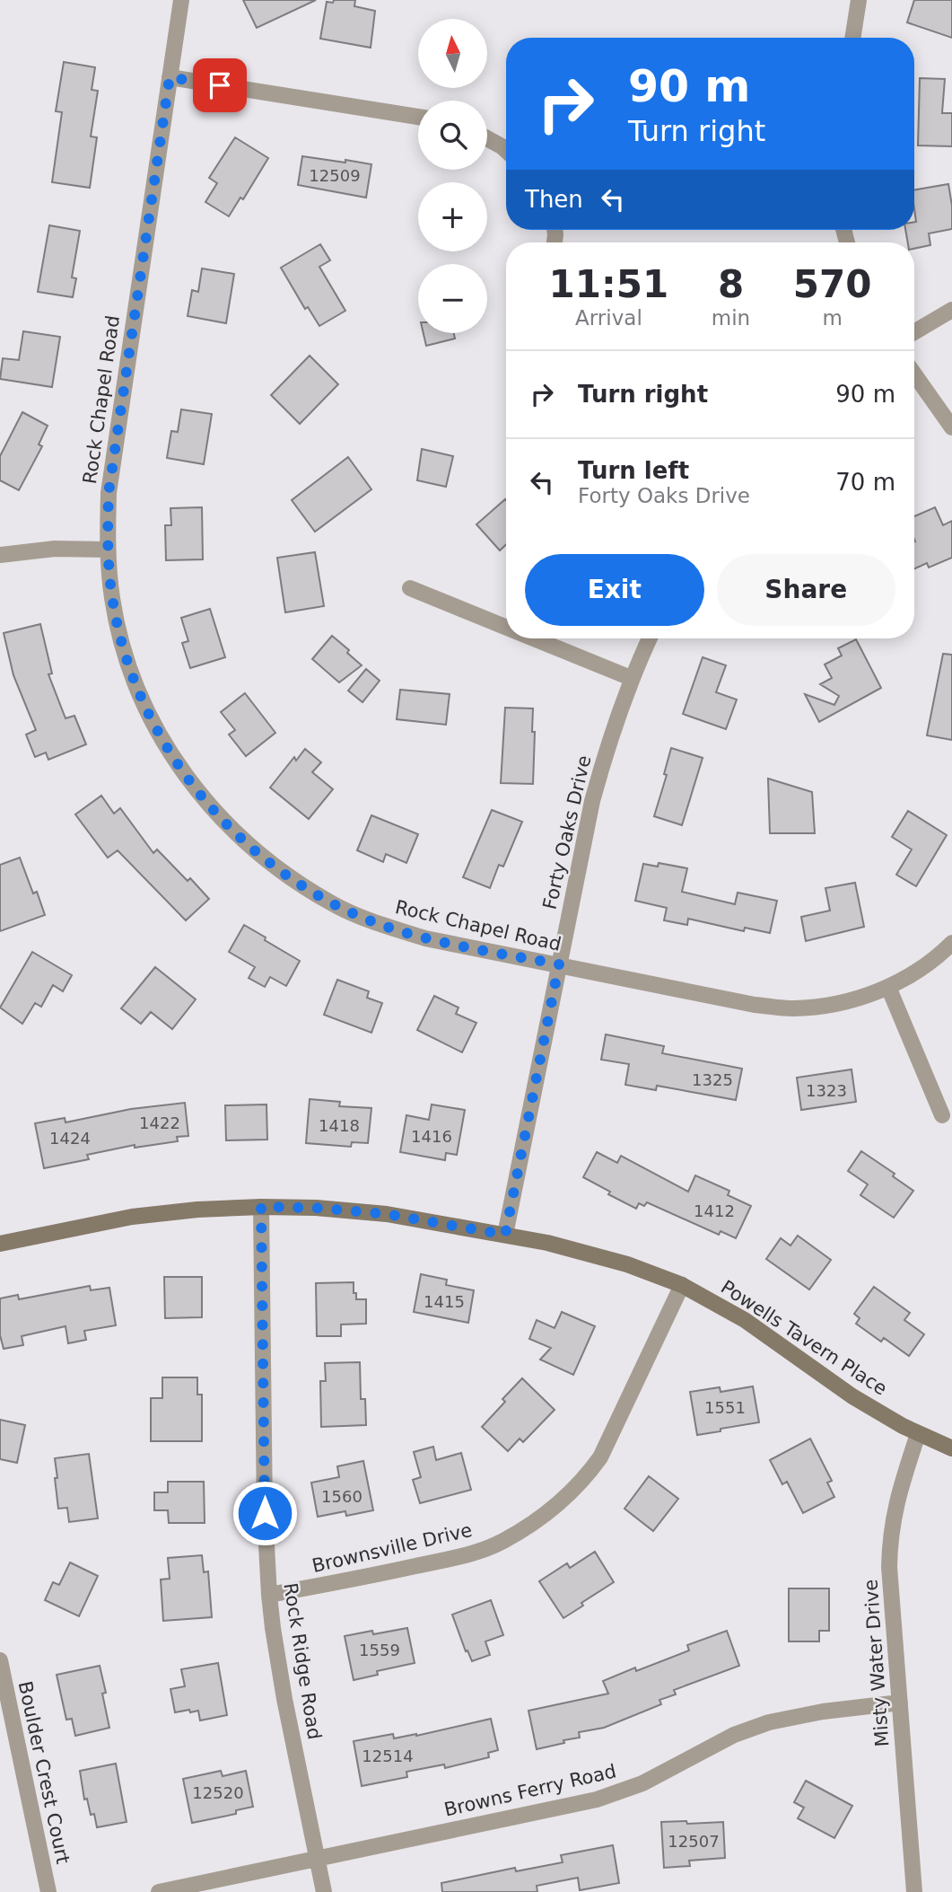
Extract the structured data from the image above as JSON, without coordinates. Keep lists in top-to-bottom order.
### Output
{
  "streets": {
    "street": [
      "Rock Chapel Road",
      "Forty Oaks Drive",
      "Powells Tavern Place",
      "Brownsville Drive",
      "Rock Ridge Road",
      "Misty Water Drive",
      "Boulder Crest Court",
      "Browns Ferry Road"
    ]
  },
  "crossings": [
    ["Rock Chapel Road", "Forty Oaks Drive"],
    ["Forty Oaks Drive", "Powells Tavern Place"],
    ["Powells Tavern Place", "Brownsville Drive"],
    ["Powells Tavern Place", "Rock Ridge Road"],
    ["Powells Tavern Place", "Misty Water Drive"],
    ["Brownsville Drive", "Rock Ridge Road"],
    ["Rock Ridge Road", "Browns Ferry Road"],
    ["Misty Water Drive", "Browns Ferry Road"]
  ],
  "house_numbers": [
    "12509",
    "1325",
    "1323",
    "1422",
    "1418",
    "1416",
    "1424",
    "1412",
    "1415",
    "1551",
    "1560",
    "1559",
    "12514",
    "12520",
    "12507"
  ],
  "north": "top",
  "page": {
    "map_buttons": ["+", "−"],
    "turn": ["90 m", "Turn right"],
    "then": "Then",
    "eta": [
      "11:51",
      "Arrival",
      "8",
      "min",
      "570",
      "m"
    ],
    "list": [
      {
        "name": "Turn right",
        "value": "90 m"
      },
      {
        "name": "Turn left",
        "note": "Forty Oaks Drive",
        "value": "70 m"
      }
    ],
    "buttons": ["Exit", "Share"]
  }
}
